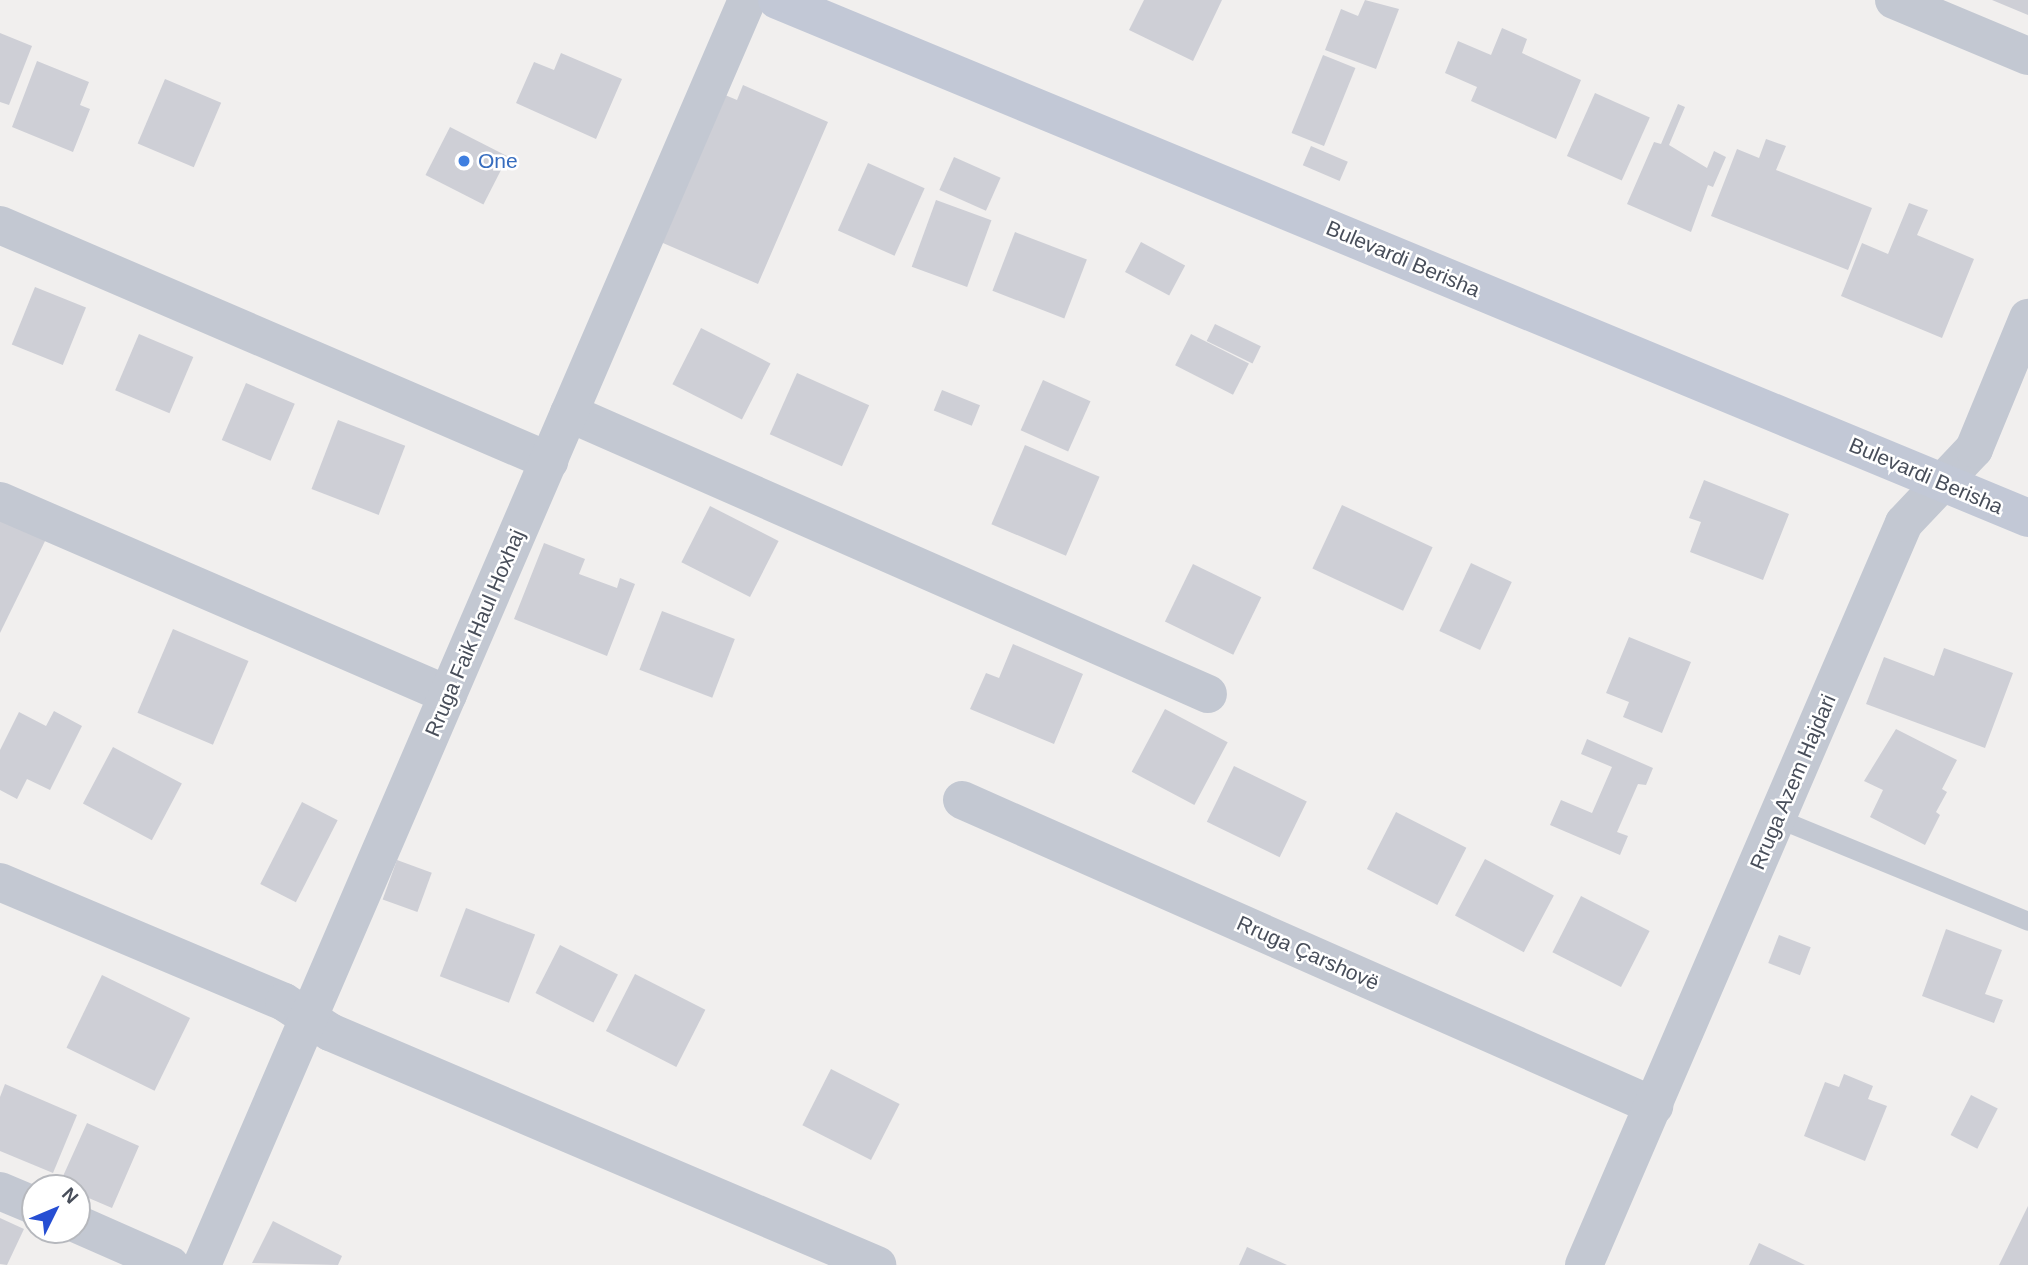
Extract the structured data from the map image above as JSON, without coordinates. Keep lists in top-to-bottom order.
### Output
{
  "streets": {
    "main road": ["Bulevardi Berisha"],
    "street": ["Rruga Faik Haul Hoxhaj", "Rruga Azem Hajdari", "Rruga Çarshovë"]
  },
  "crossings": [
    ["Bulevardi Berisha", "Rruga Azem Hajdari"],
    ["Rruga Azem Hajdari", "Rruga Çarshovë"]
  ],
  "places": ["One"],
  "north": "top right"
}
